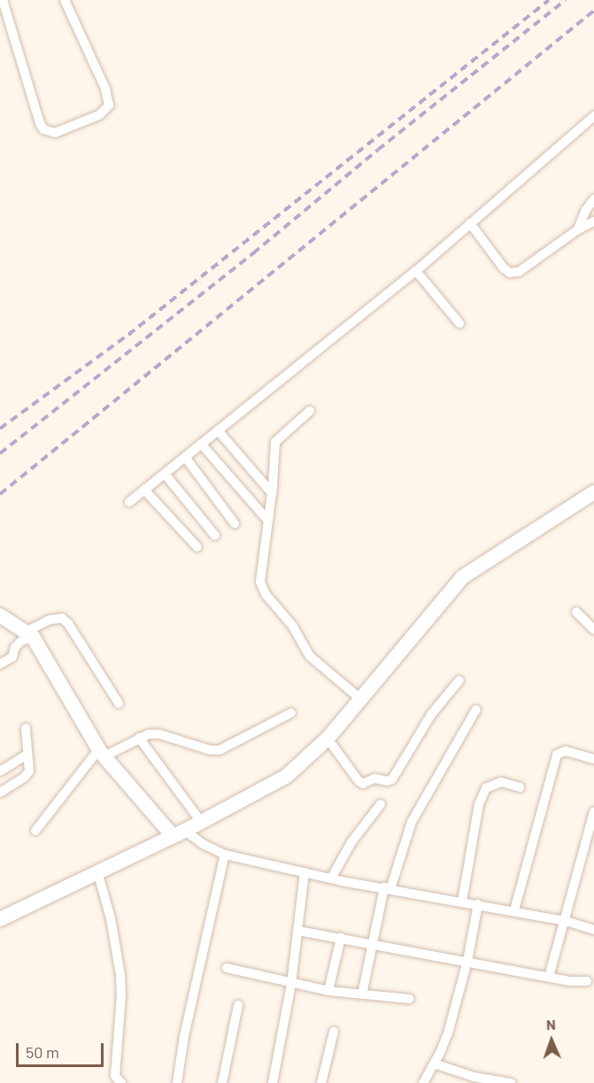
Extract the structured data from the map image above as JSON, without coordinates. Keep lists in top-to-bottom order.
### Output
{
  "scale_bar": "50 m",
  "north": "top"
}
